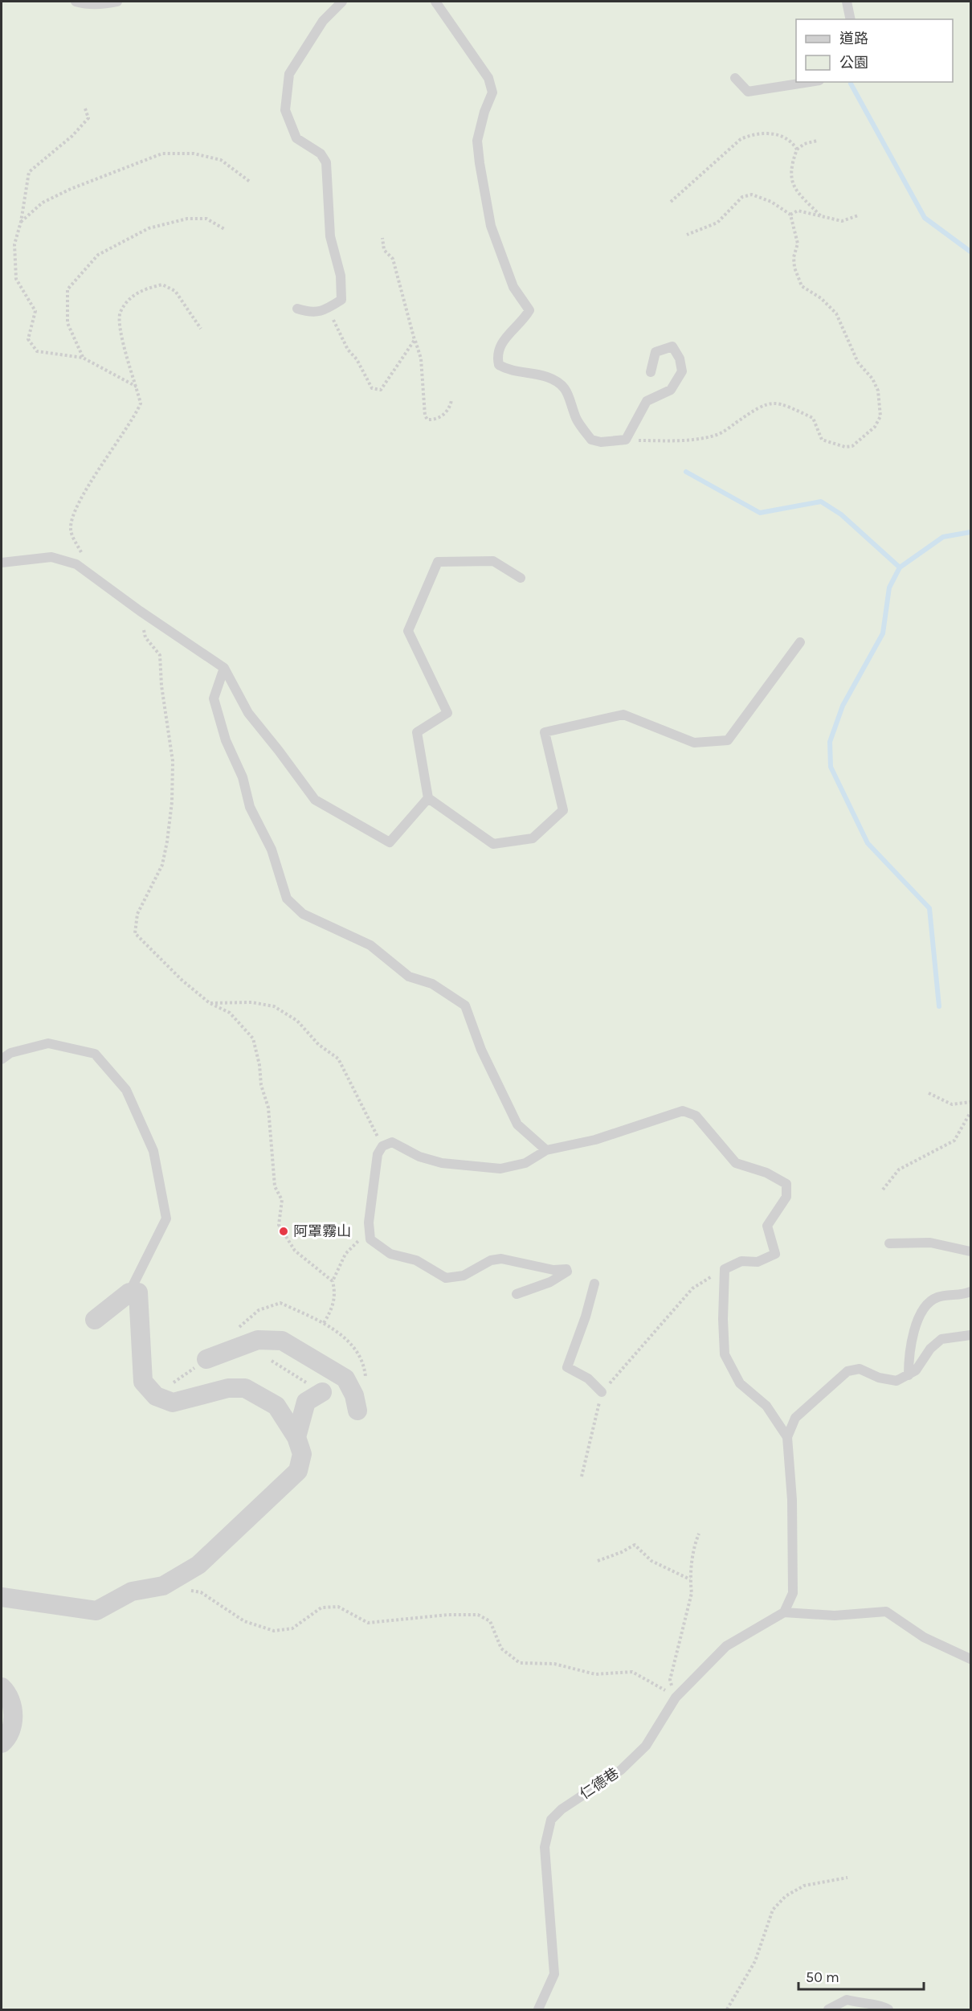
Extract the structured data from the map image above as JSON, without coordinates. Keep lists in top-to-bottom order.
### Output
{
  "streets": {
    "lane": ["仁德巷"]
  },
  "places": ["阿罩霧山"],
  "legend": ["道路", "公園"],
  "scale_bar": "50 m"
}
